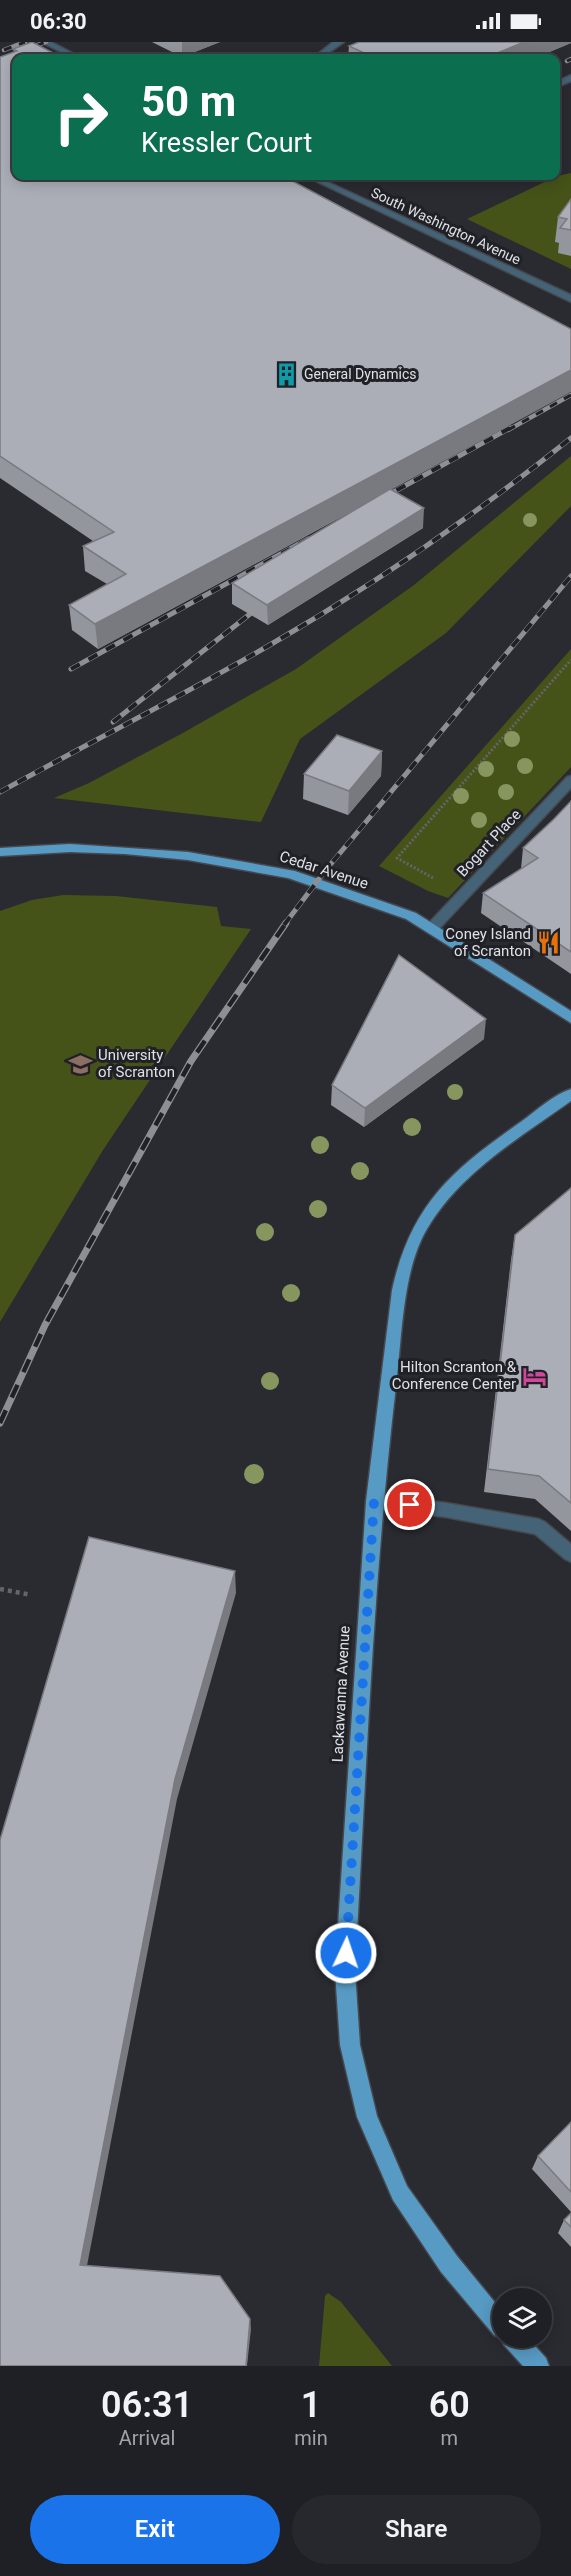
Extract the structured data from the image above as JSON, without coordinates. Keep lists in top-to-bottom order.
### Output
{
  "streets": {
    "main road": ["Cedar Avenue", "Lackawanna Avenue"],
    "street": ["South Washington Avenue", "Bogart Place"]
  },
  "crossings": [
    ["Bogart Place", "Cedar Avenue"]
  ],
  "places": {
    "building": ["General Dynamics"],
    "restaurant": ["Coney Island of Scranton"],
    "school or university": ["University of Scranton"],
    "hotel": ["Hilton Scranton & Conference Center"]
  },
  "page": {
    "status": "06:30",
    "turn": ["50 m", "Kressler Court"],
    "eta": [
      "06:31",
      "Arrival",
      "1",
      "min",
      "60",
      "m"
    ],
    "buttons": ["Exit", "Share"]
  }
}
